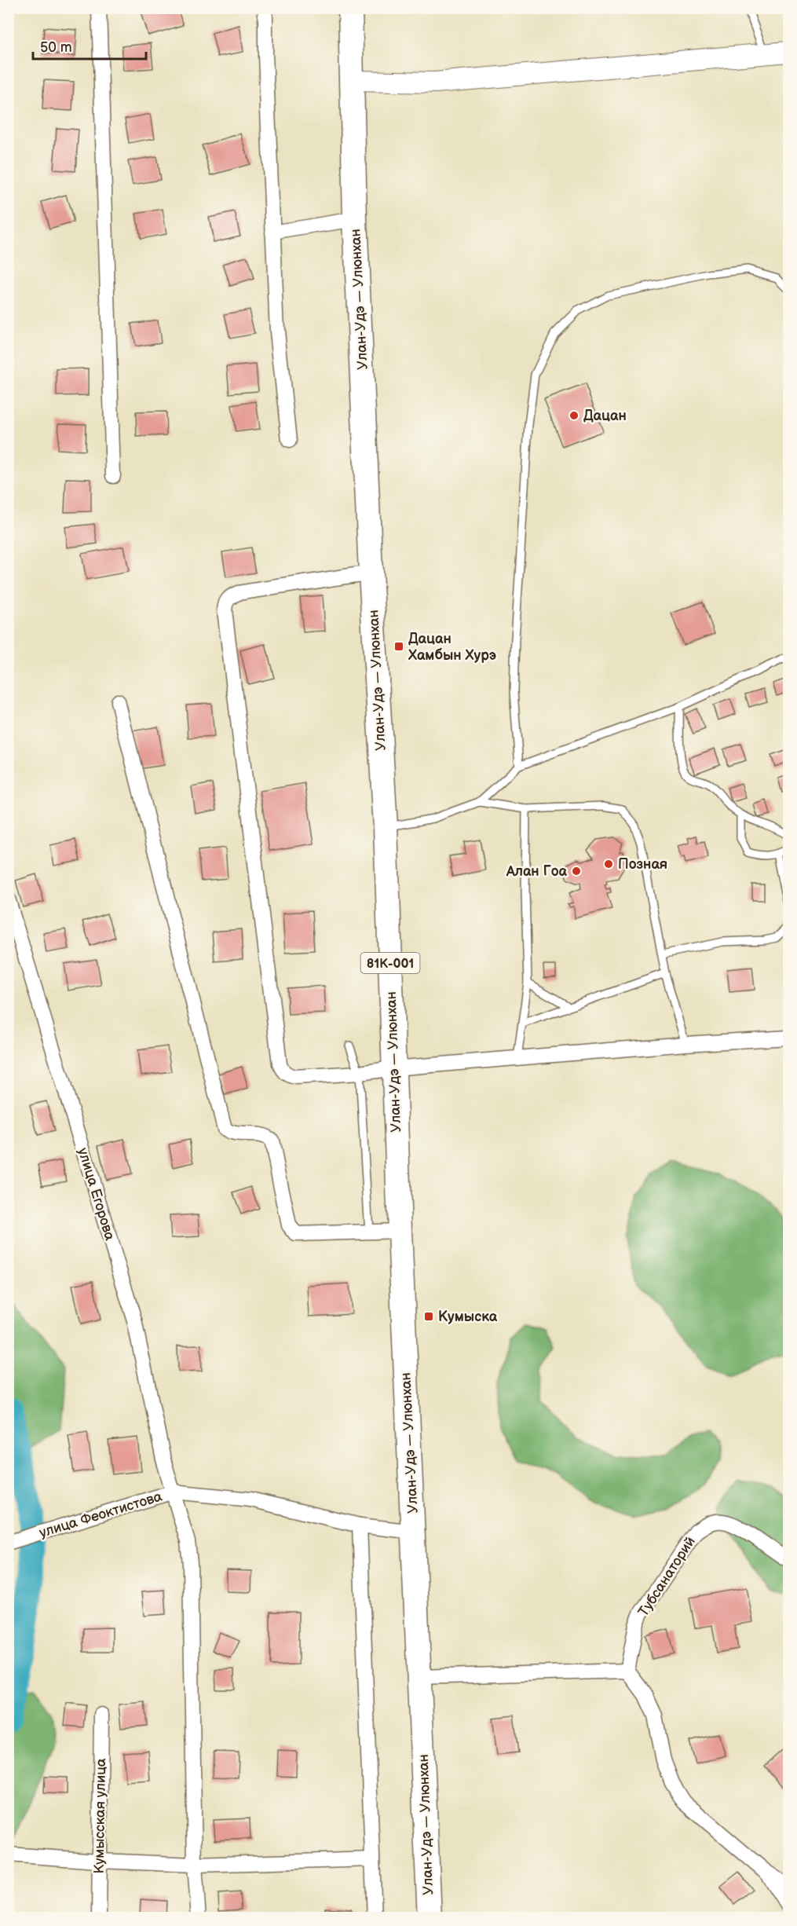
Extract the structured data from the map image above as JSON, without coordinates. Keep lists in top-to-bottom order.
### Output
{
  "streets": {
    "main road": ["Улан-Удэ — Улюнхан", "81К-001"],
    "street": [
      "улица Егорова",
      "улица Феоктистова",
      "Тубсанаторий",
      "Кумысская улица"
    ]
  },
  "crossings": [
    ["Улан-Удэ — Улюнхан", "улица Феоктистова"],
    ["улица Егорова", "улица Феоктистова"]
  ],
  "places": {
    "other": ["Дацан", "Позная", "Алан Гоа"],
    "transit": ["Дацан Хамбын Хурэ", "Кумыска"]
  },
  "scale_bar": "50 m"
}
